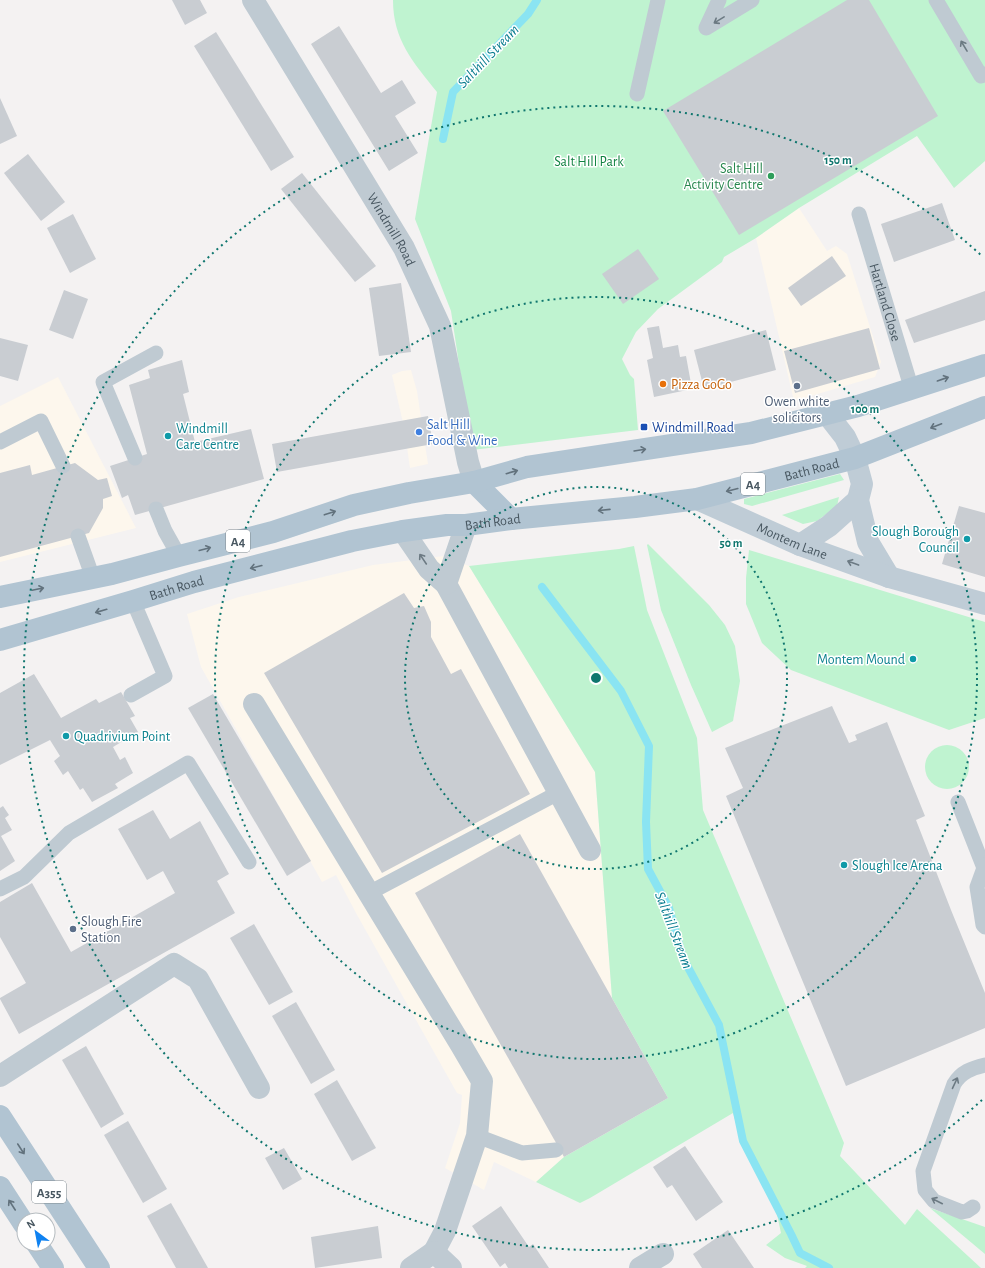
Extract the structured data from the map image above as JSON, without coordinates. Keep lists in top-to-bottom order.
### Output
{
  "streets": {
    "main road": [
      "Bath Road",
      "A4",
      "Montem Lane",
      "A355"
    ],
    "street": ["Windmill Road"],
    "lane": ["Hartland Close"]
  },
  "crossings": [
    ["Windmill Road", "Bath Road"],
    ["Hartland Close", "Bath Road"],
    ["Bath Road", "Montem Lane"]
  ],
  "water": ["Salthill Stream"],
  "parks": ["Salt Hill Park"],
  "places": {
    "other": [
      "Salt Hill Activity Centre",
      "Pizza GoGo",
      "Owen white solicitors",
      "Salt Hill Food & Wine",
      "Windmill Care Centre",
      "Slough Borough Council",
      "Montem Mound",
      "Quadrivium Point",
      "Slough Ice Arena",
      "Slough Fire Station"
    ],
    "transit": ["Windmill Road"]
  },
  "north": "top left",
  "rings": ["150 m", "100 m", "50 m"]
}
